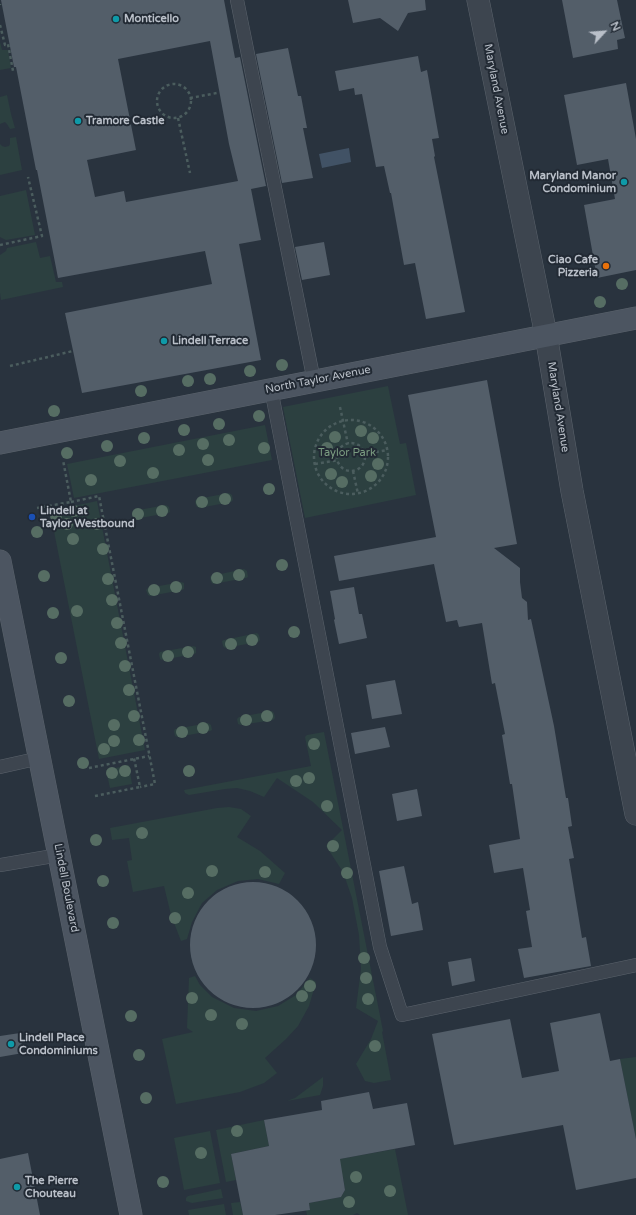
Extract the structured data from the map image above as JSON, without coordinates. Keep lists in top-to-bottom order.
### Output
{
  "streets": {
    "main road": ["North Taylor Avenue", "Lindell Boulevard"],
    "street": ["Maryland Avenue"]
  },
  "crossings": [
    ["Maryland Avenue", "North Taylor Avenue"]
  ],
  "parks": ["Taylor Park"],
  "places": [
    "Monticello",
    "Tramore Castle",
    "Maryland Manor Condominium",
    "Ciao Cafe Pizzeria",
    "Lindell Terrace",
    "Lindell at Taylor Westbound",
    "Lindell Place Condominiums",
    "The Pierre Chouteau"
  ],
  "north": "top right"
}
